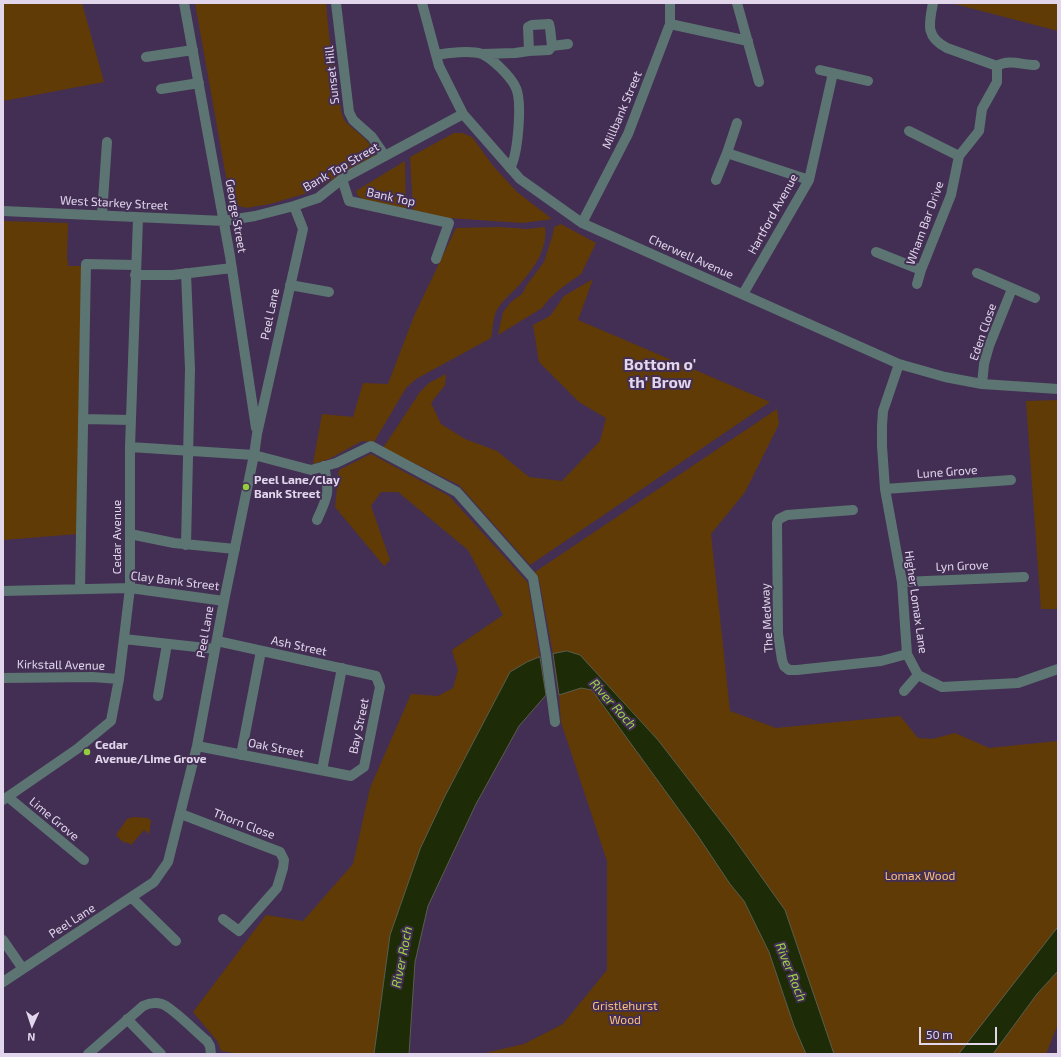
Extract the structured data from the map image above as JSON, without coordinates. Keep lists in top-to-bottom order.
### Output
{
  "streets": {
    "street": [
      "Sunset Hill",
      "Millbank Street",
      "Bank Top Street",
      "Bank Top",
      "West Starkey Street",
      "Hartford Avenue",
      "George Street",
      "Wham Bar Drive",
      "Cherwell Avenue",
      "Peel Lane",
      "Eden Close",
      "Lune Grove",
      "Cedar Avenue",
      "Lyn Grove",
      "Clay Bank Street",
      "Higher Lomax Lane",
      "The Medway",
      "Ash Street",
      "Kirkstall Avenue",
      "Bay Street",
      "Oak Street",
      "Lime Grove",
      "Thorn Close"
    ]
  },
  "crossings": [
    ["Sunset Hill", "Bank Top Street"],
    ["Millbank Street", "Cherwell Avenue"],
    ["Bank Top Street", "Bank Top"],
    ["Bank Top Street", "West Starkey Street"],
    ["Bank Top Street", "George Street"],
    ["Bank Top Street", "Cherwell Avenue"],
    ["Bank Top Street", "Peel Lane"],
    ["West Starkey Street", "George Street"],
    ["West Starkey Street", "Cedar Avenue"],
    ["Hartford Avenue", "Cherwell Avenue"],
    ["George Street", "Peel Lane"],
    ["Cherwell Avenue", "Eden Close"],
    ["Cherwell Avenue", "Higher Lomax Lane"],
    ["Peel Lane", "Clay Bank Street"],
    ["Peel Lane", "Ash Street"],
    ["Peel Lane", "Oak Street"],
    ["Peel Lane", "Thorn Close"],
    ["Lune Grove", "Higher Lomax Lane"],
    ["Cedar Avenue", "Clay Bank Street"],
    ["Cedar Avenue", "Ash Street"],
    ["Cedar Avenue", "Kirkstall Avenue"],
    ["Cedar Avenue", "Lime Grove"],
    ["Lyn Grove", "Higher Lomax Lane"],
    ["Higher Lomax Lane", "The Medway"],
    ["Ash Street", "Bay Street"],
    ["Bay Street", "Oak Street"]
  ],
  "districts": ["Bottom o' th' Brow"],
  "water": ["River Roch"],
  "parks": ["Lomax Wood", "Gristlehurst Wood"],
  "places": ["Peel Lane/Clay Bank Street", "Cedar Avenue/Lime Grove"],
  "scale_bar": "50 m",
  "north": "bottom"
}
